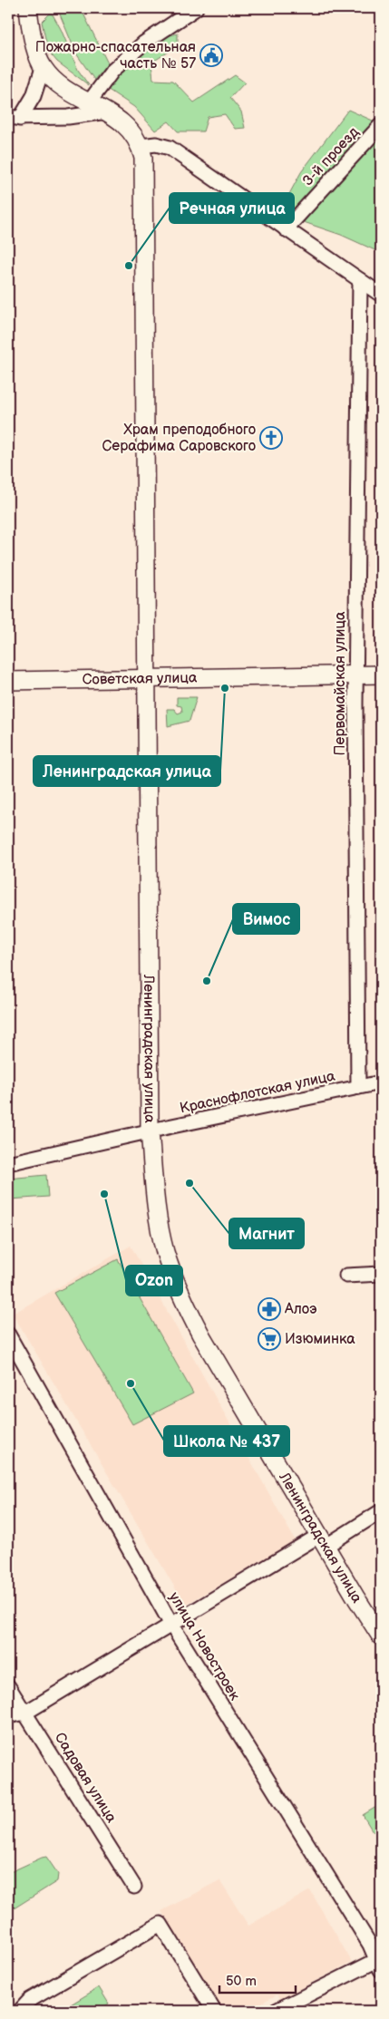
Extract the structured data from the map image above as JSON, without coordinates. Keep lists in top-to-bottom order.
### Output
{
  "streets": {
    "main road": ["Советская улица", "Ленинградская улица"],
    "street": [
      "3-й проезд",
      "Первомайская улица",
      "Краснофлотская улица",
      "улица Новостроек",
      "Садовая улица"
    ]
  },
  "crossings": [
    ["Советская улица", "Первомайская улица"],
    ["Советская улица", "Ленинградская улица"],
    ["Первомайская улица", "Краснофлотская улица"],
    ["Ленинградская улица", "Краснофлотская улица"]
  ],
  "places": {
    "public building": ["Пожарно-спасательная часть № 57"],
    "other": [
      "Речная улица",
      "Ленинградская улица",
      "Вимос",
      "Магнит",
      "Ozon",
      "Школа № 437"
    ],
    "church": ["Храм преподобного Серафима Саровского"],
    "pharmacy": ["Алоэ"],
    "supermarket": ["Изюминка"]
  },
  "scale_bar": "50 m"
}
